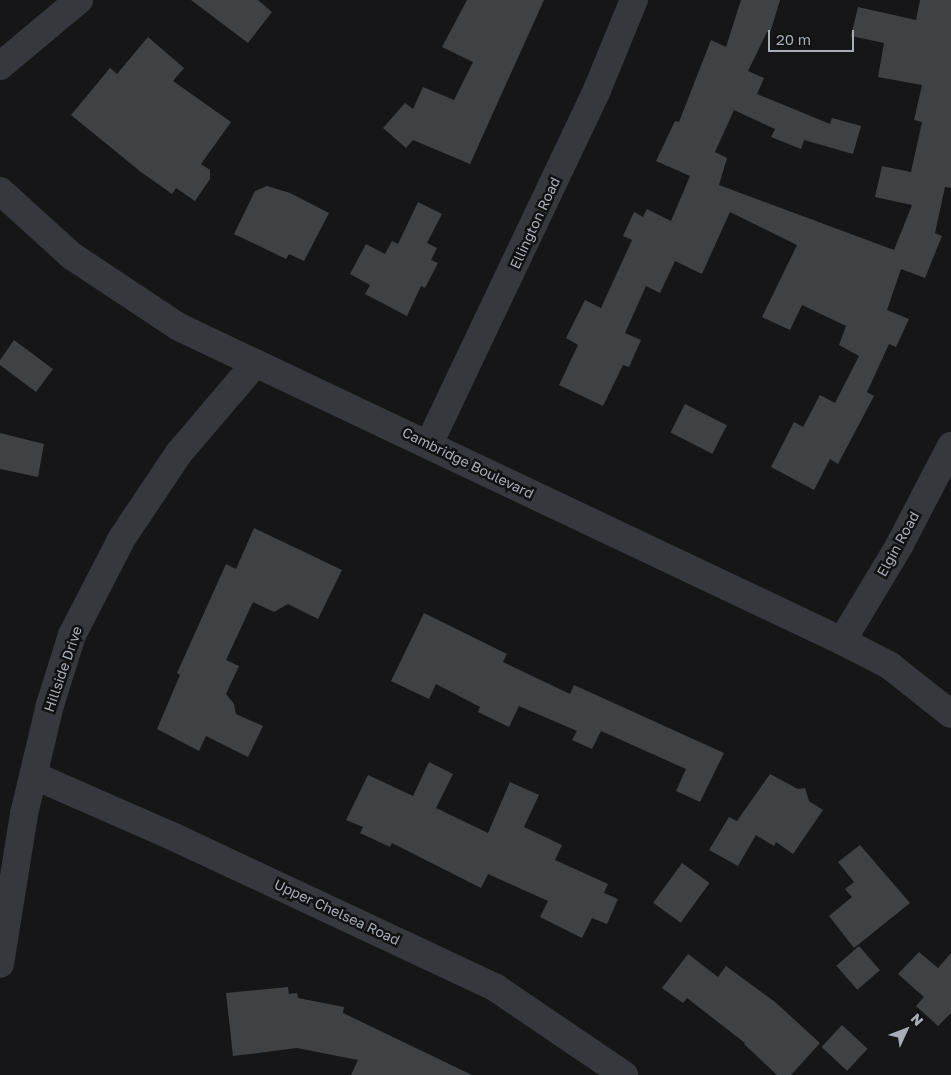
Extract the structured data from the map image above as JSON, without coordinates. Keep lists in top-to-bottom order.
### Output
{
  "streets": {
    "street": [
      "Ellington Road",
      "Cambridge Boulevard",
      "Elgin Road",
      "Hillside Drive",
      "Upper Chelsea Road"
    ]
  },
  "crossings": [
    ["Ellington Road", "Cambridge Boulevard"],
    ["Cambridge Boulevard", "Elgin Road"],
    ["Cambridge Boulevard", "Hillside Drive"],
    ["Hillside Drive", "Upper Chelsea Road"]
  ],
  "scale_bar": "20 m",
  "north": "top right"
}
